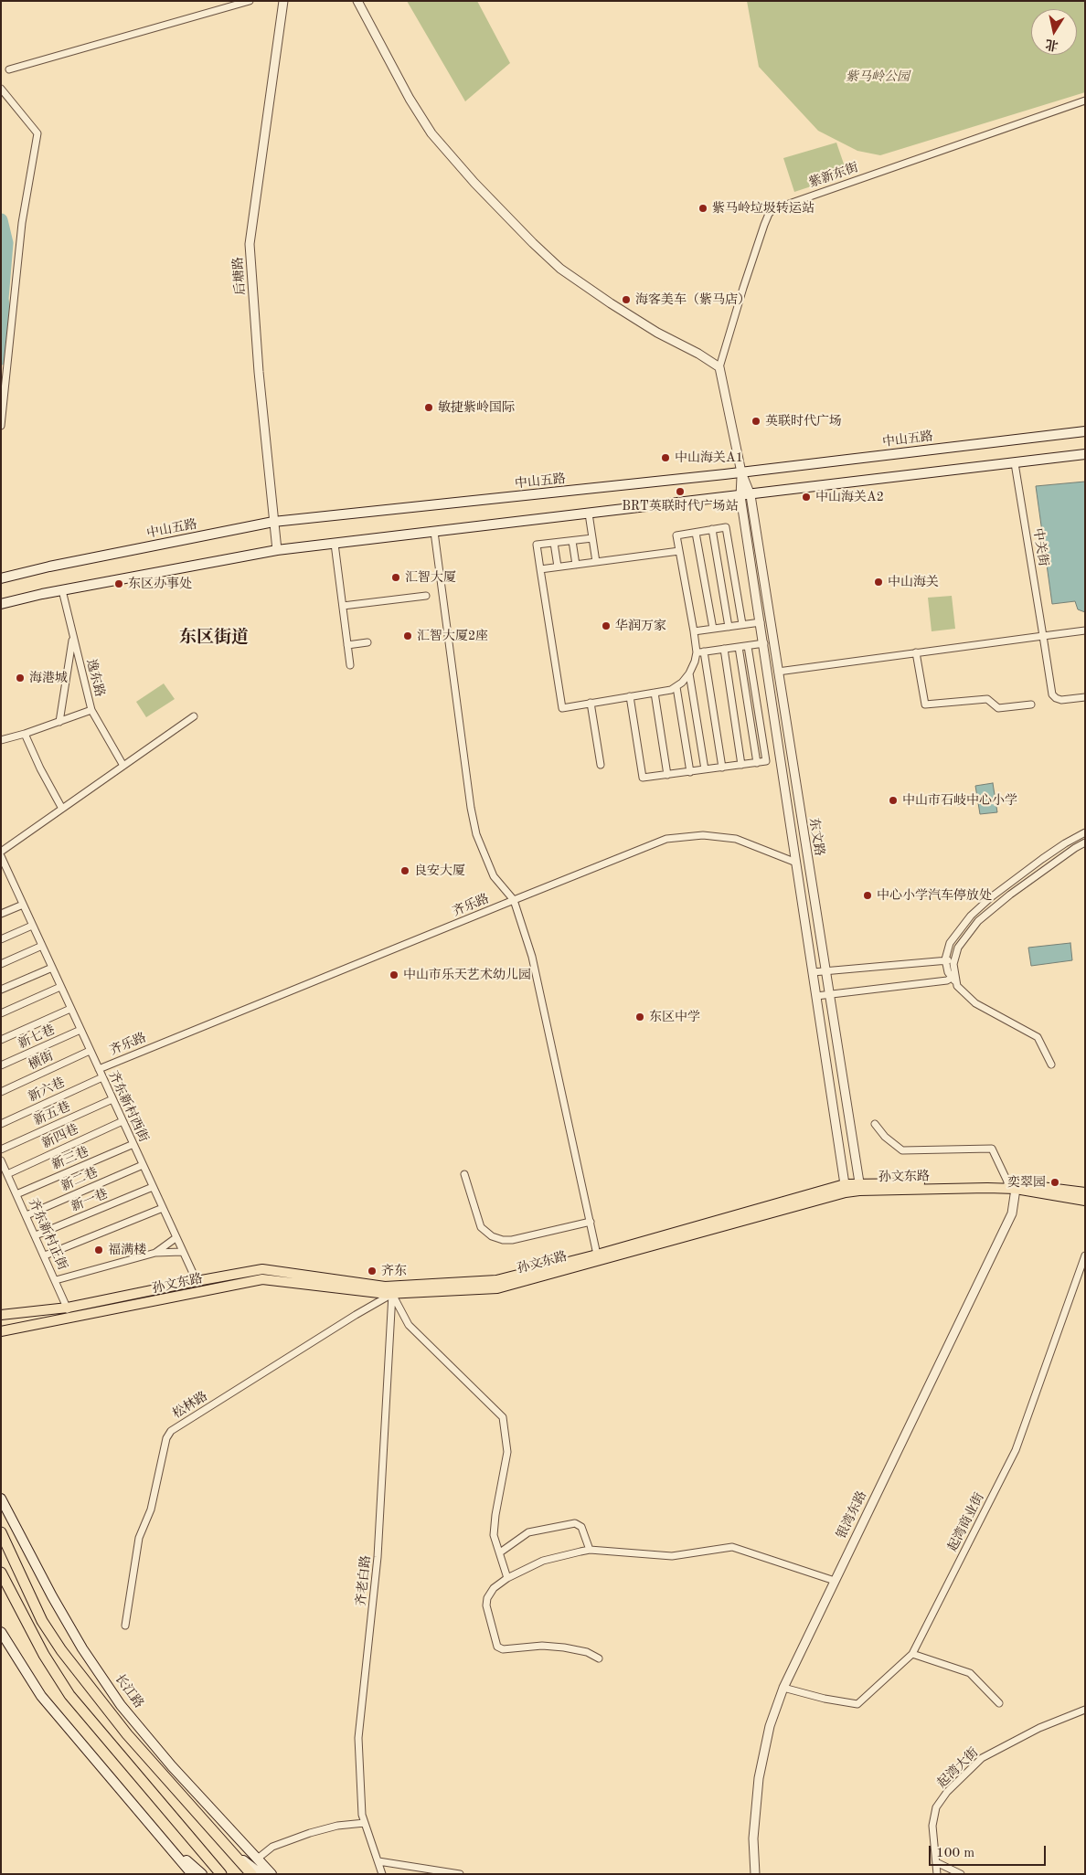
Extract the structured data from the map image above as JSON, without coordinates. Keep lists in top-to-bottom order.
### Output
{
  "streets": {
    "main road": ["中山五路", "孙文东路", "长江路"],
    "street": [
      "紫新东街",
      "后塘路",
      "中关街",
      "逸东路",
      "东文路",
      "齐乐路",
      "新七巷",
      "横街",
      "新六巷",
      "齐东新村西街",
      "新五巷",
      "新四巷",
      "新三巷",
      "新二巷",
      "新一巷",
      "齐东新村正街",
      "松林路",
      "银湾东路",
      "起湾商业街",
      "齐老白路",
      "起湾大街"
    ]
  },
  "crossings": [
    ["后塘路", "中山五路"],
    ["东文路", "齐乐路"],
    ["东文路", "孙文东路"],
    ["齐乐路", "齐东新村西街"],
    ["新七巷", "齐东新村西街"],
    ["横街", "齐东新村西街"],
    ["新六巷", "齐东新村西街"],
    ["齐东新村西街", "新五巷"],
    ["齐东新村西街", "新四巷"],
    ["齐东新村西街", "新三巷"],
    ["齐东新村西街", "孙文东路"],
    ["齐东新村西街", "新二巷"],
    ["齐东新村西街", "新一巷"],
    ["新四巷", "齐东新村正街"],
    ["新三巷", "齐东新村正街"],
    ["孙文东路", "齐东新村正街"],
    ["孙文东路", "松林路"],
    ["孙文东路", "银湾东路"],
    ["孙文东路", "齐老白路"],
    ["新二巷", "齐东新村正街"],
    ["新一巷", "齐东新村正街"],
    ["松林路", "齐老白路"],
    ["银湾东路", "起湾商业街"]
  ],
  "districts": ["东区街道"],
  "parks": ["紫马岭公园"],
  "places": [
    "紫马岭垃圾转运站",
    "海客美车（紫马店）",
    "敏捷紫岭国际",
    "英联时代广场",
    "中山海关A1",
    "BRT英联时代广场站",
    "中山海关A2",
    "汇智大厦",
    "中山海关",
    "东区办事处",
    "华润万家",
    "汇智大厦2座",
    "海港城",
    "中山市石岐中心小学",
    "良安大厦",
    "中心小学汽车停放处",
    "中山市乐天艺术幼儿园",
    "东区中学",
    "奕翠园",
    "福满楼",
    "齐东"
  ],
  "scale_bar": "100 m",
  "north": "bottom"
}
